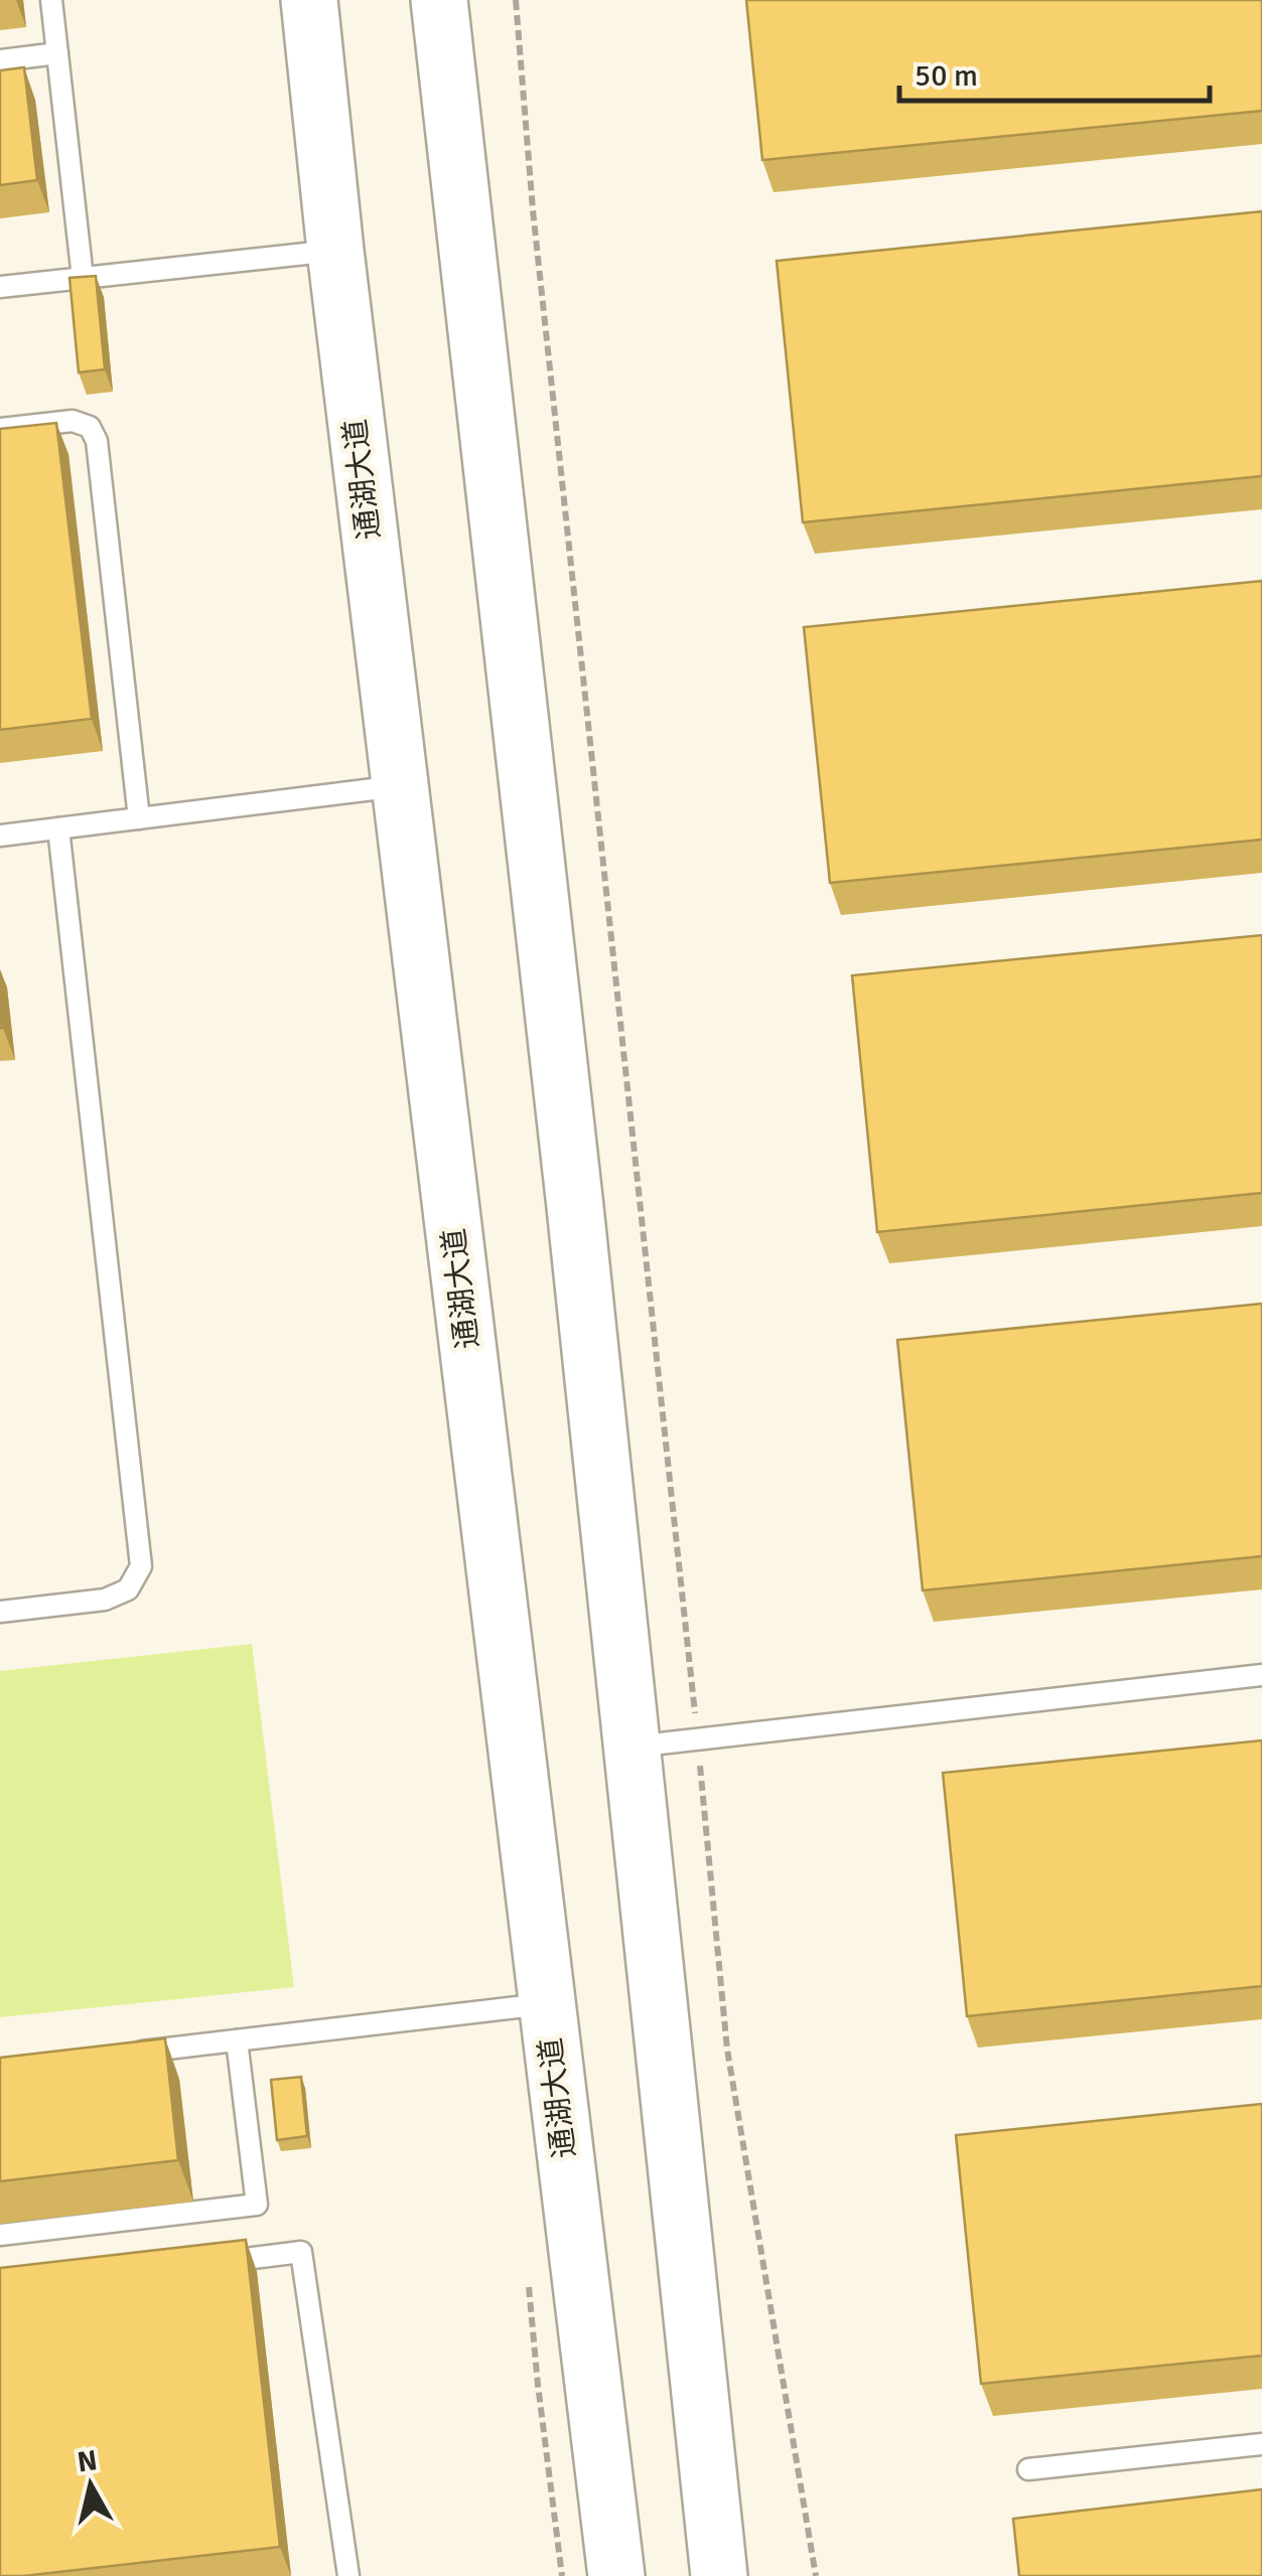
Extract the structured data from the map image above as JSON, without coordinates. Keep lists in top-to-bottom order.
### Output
{
  "streets": {
    "main road": ["通湖大道"]
  },
  "scale_bar": "50 m",
  "north": "top"
}
